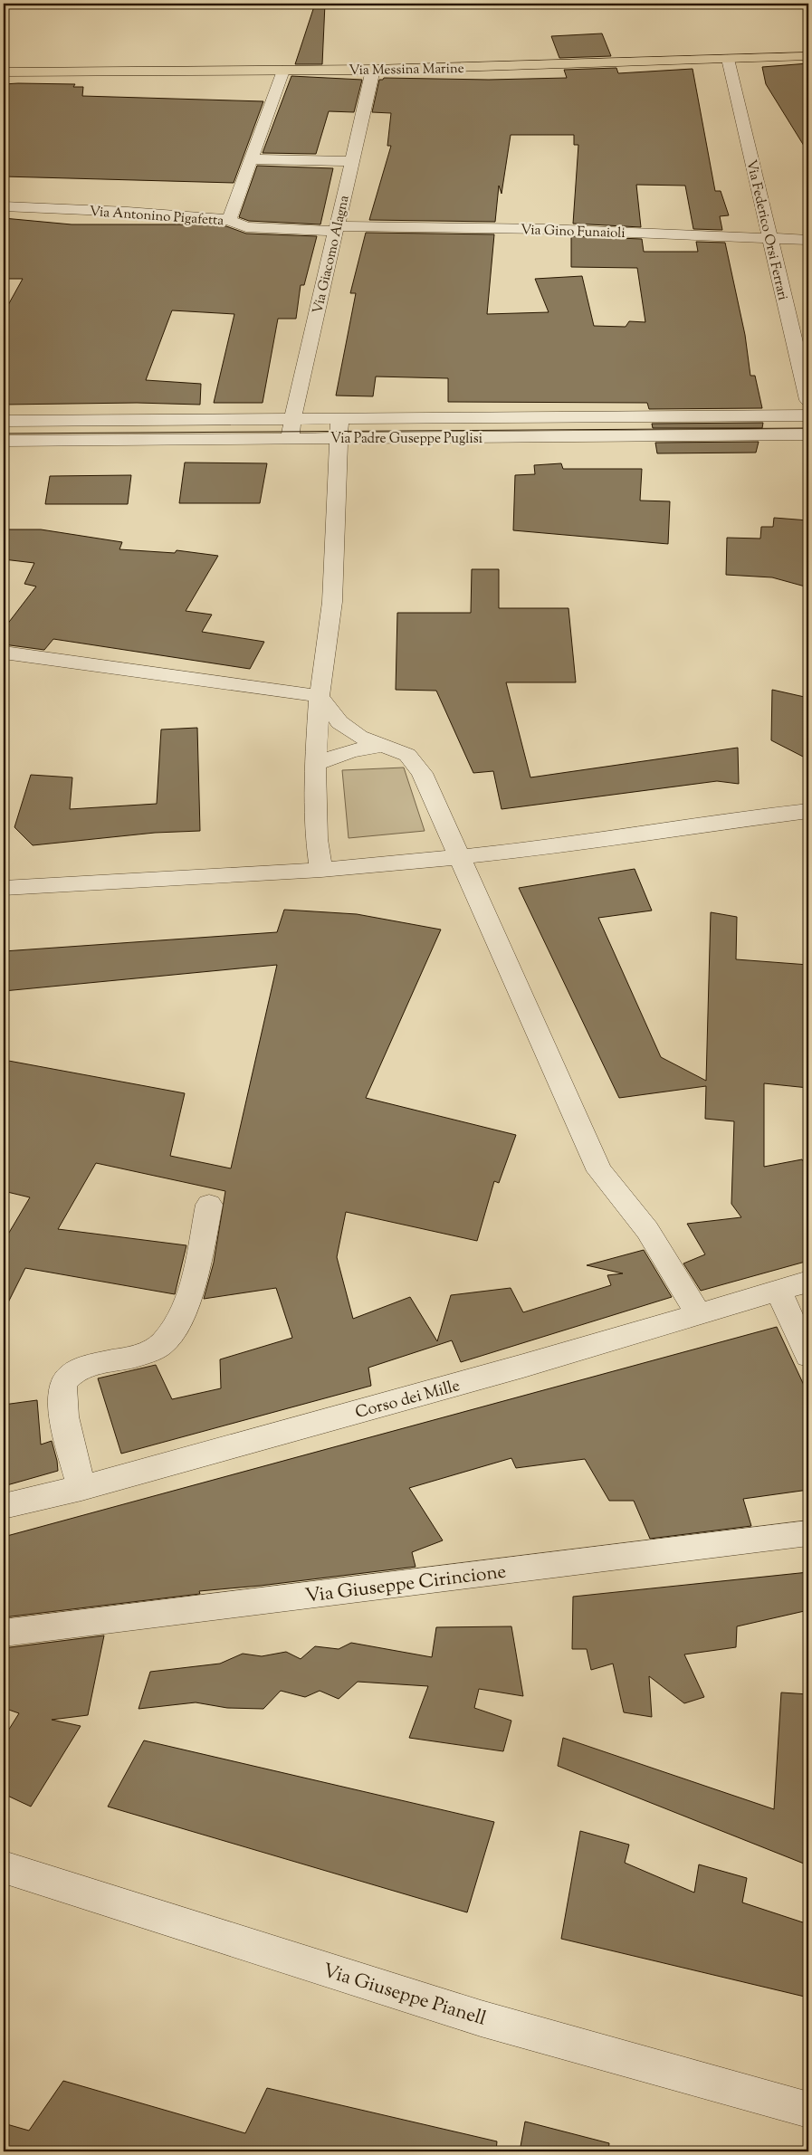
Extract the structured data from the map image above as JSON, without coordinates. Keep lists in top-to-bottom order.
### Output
{
  "streets": {
    "main road": ["Via Messina Marine"],
    "street": [
      "Via Antonino Pigafetta",
      "Via Federico Orsi Ferrari",
      "Via Gino Funaioli",
      "Via Giacomo Alagna",
      "Via Padre Guseppe Puglisi",
      "Corso dei Mille",
      "Via Giuseppe Cirincione",
      "Via Giuseppe Pianell"
    ]
  },
  "crossings": [
    ["Via Messina Marine", "Via Federico Orsi Ferrari"],
    ["Via Messina Marine", "Via Giacomo Alagna"],
    ["Via Antonino Pigafetta", "Via Gino Funaioli"],
    ["Via Antonino Pigafetta", "Via Giacomo Alagna"],
    ["Via Federico Orsi Ferrari", "Via Gino Funaioli"],
    ["Via Gino Funaioli", "Via Giacomo Alagna"],
    ["Via Giacomo Alagna", "Via Padre Guseppe Puglisi"]
  ]
}
